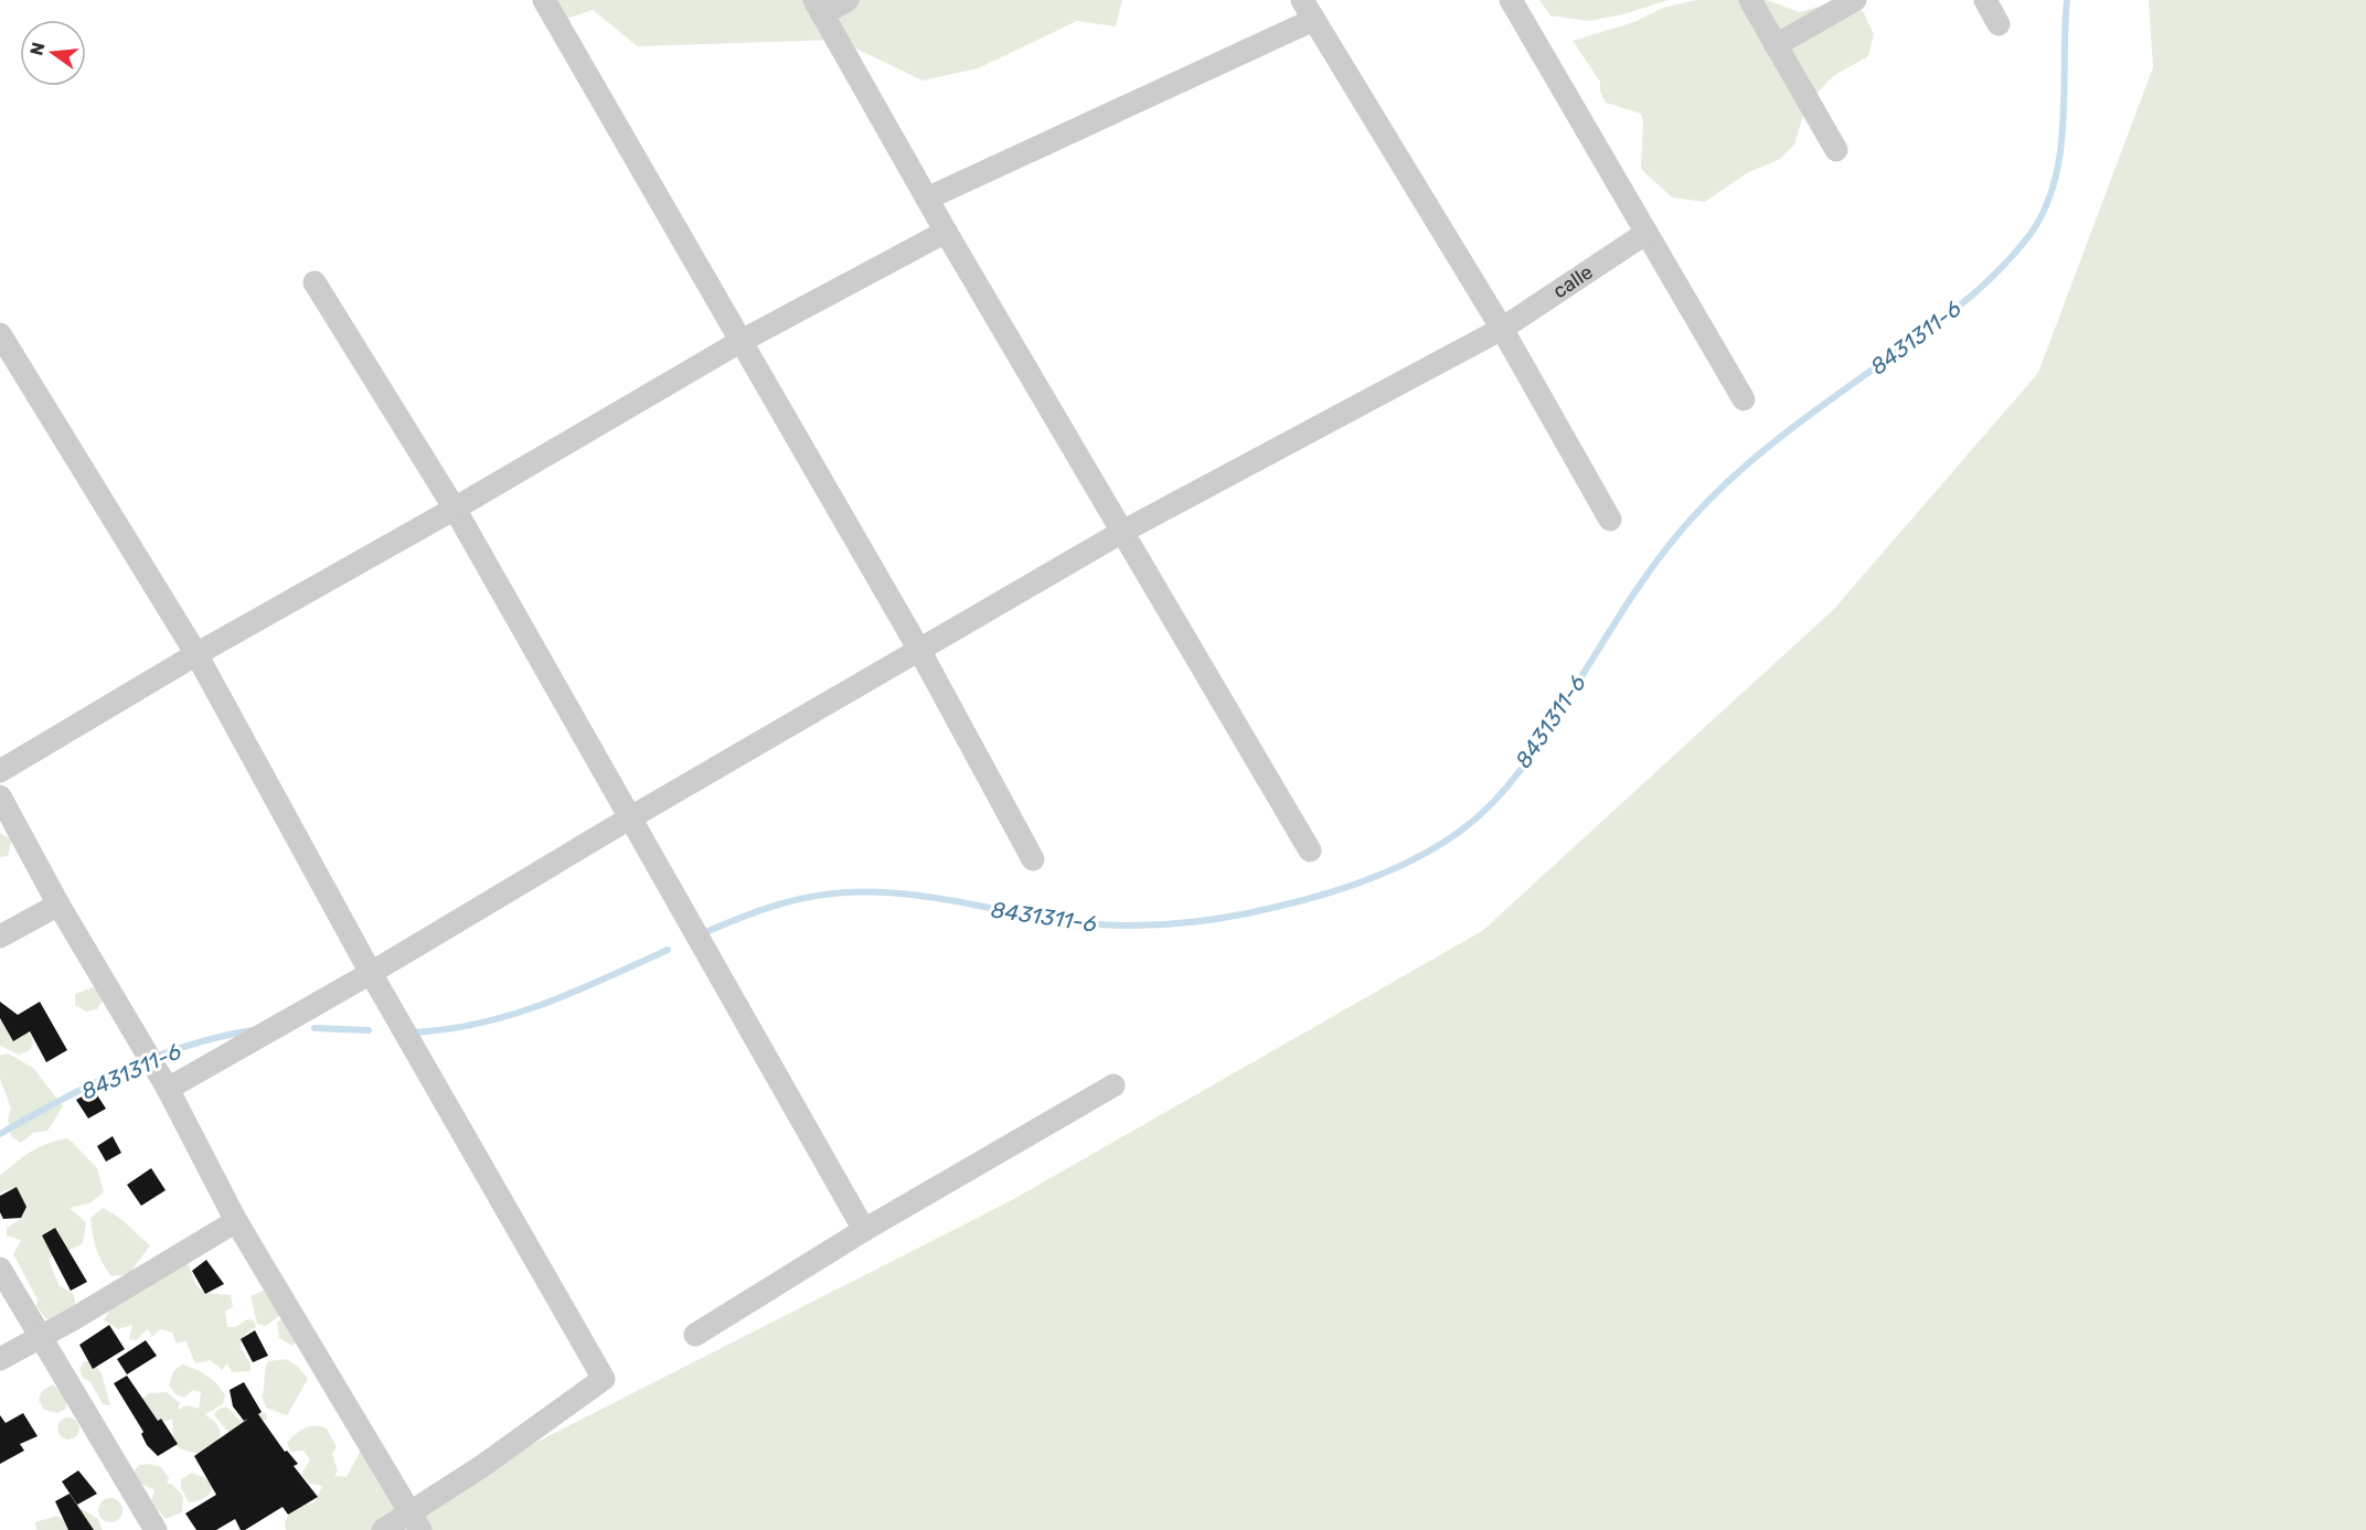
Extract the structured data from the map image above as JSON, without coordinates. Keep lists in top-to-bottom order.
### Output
{
  "streets": {
    "street": ["calle"]
  },
  "water": ["8431311-6"],
  "north": "left"
}
